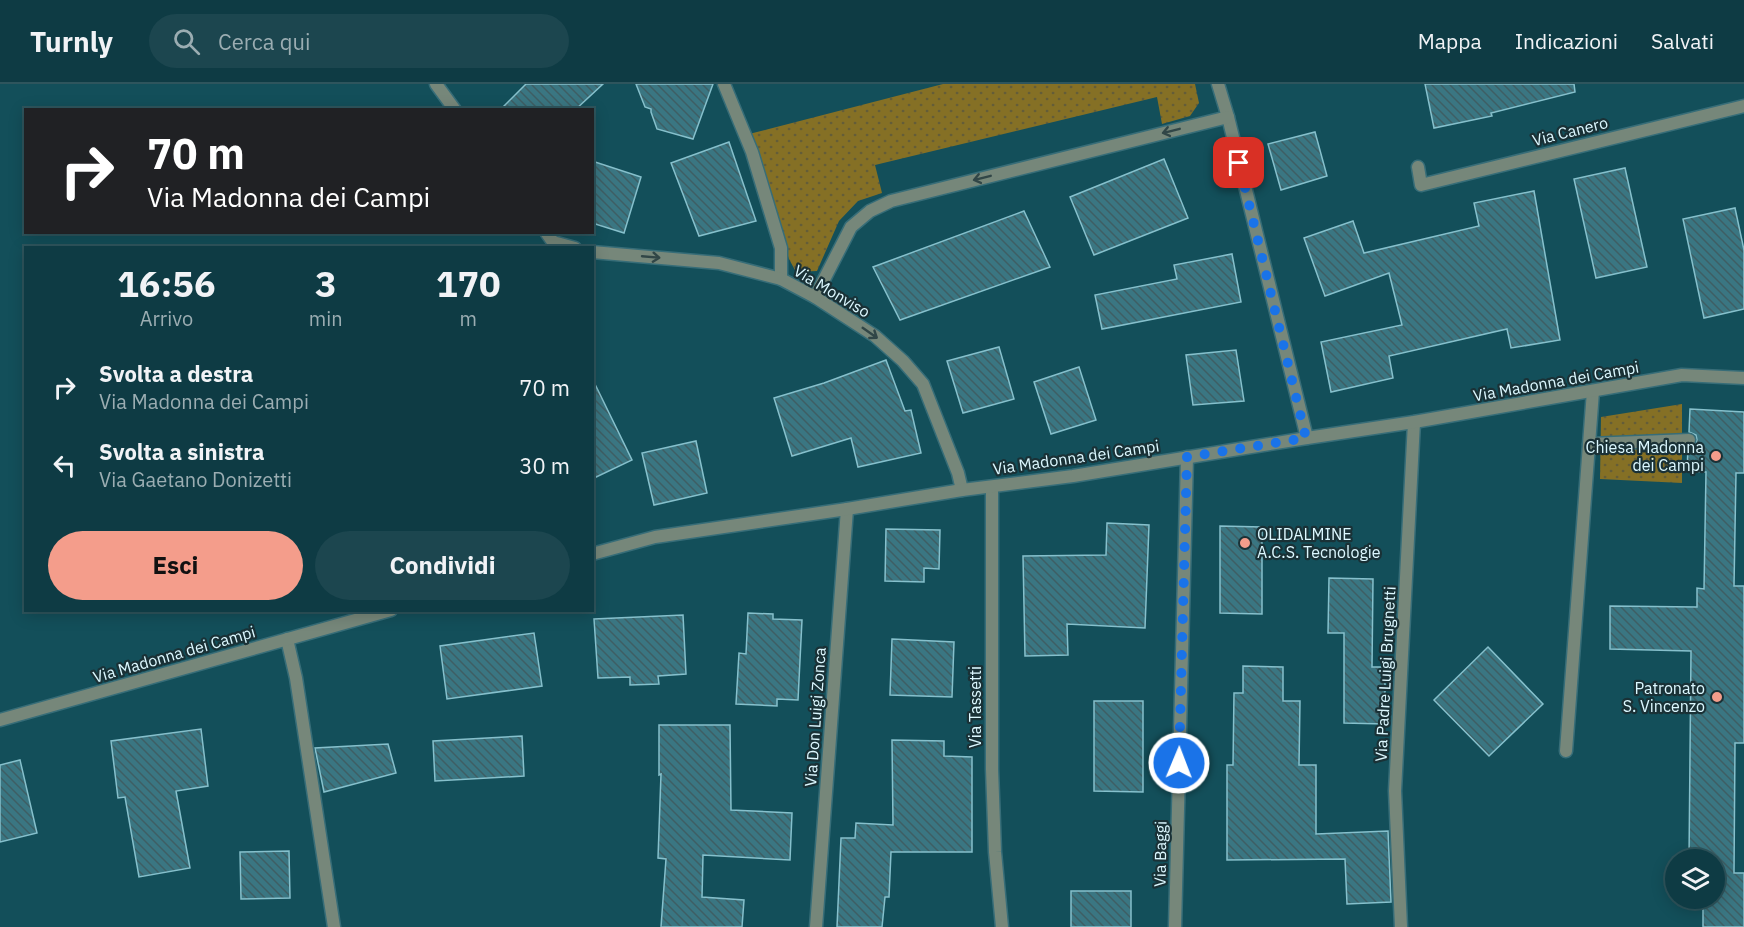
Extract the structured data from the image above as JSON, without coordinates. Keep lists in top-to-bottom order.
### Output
{
  "streets": {
    "street": [
      "Via Canero",
      "Via Monviso",
      "Via Madonna dei Campi",
      "Via Padre Luigi Brugnetti",
      "Via Tassetti",
      "Via Don Luigi Zonca",
      "Via Baggi"
    ]
  },
  "crossings": [
    ["Via Monviso", "Via Madonna dei Campi"],
    ["Via Madonna dei Campi", "Via Padre Luigi Brugnetti"],
    ["Via Madonna dei Campi", "Via Tassetti"],
    ["Via Madonna dei Campi", "Via Don Luigi Zonca"],
    ["Via Madonna dei Campi", "Via Baggi"]
  ],
  "one_way": ["Via Monviso"],
  "places": ["Chiesa Madonna dei Campi", "OLIDALMINE A.C.S. Tecnologie", "Patronato S. Vincenzo"],
  "page": {
    "header": "Turnly",
    "search": "Cerca qui",
    "nav": ["Mappa", "Indicazioni", "Salvati"],
    "turn": ["70 m", "Via Madonna dei Campi"],
    "eta": [
      "16:56",
      "Arrivo",
      "3",
      "min",
      "170",
      "m"
    ],
    "list": [
      {
        "name": "Svolta a destra",
        "note": "Via Madonna dei Campi",
        "value": "70 m"
      },
      {
        "name": "Svolta a sinistra",
        "note": "Via Gaetano Donizetti",
        "value": "30 m"
      }
    ],
    "buttons": ["Esci", "Condividi"]
  }
}
